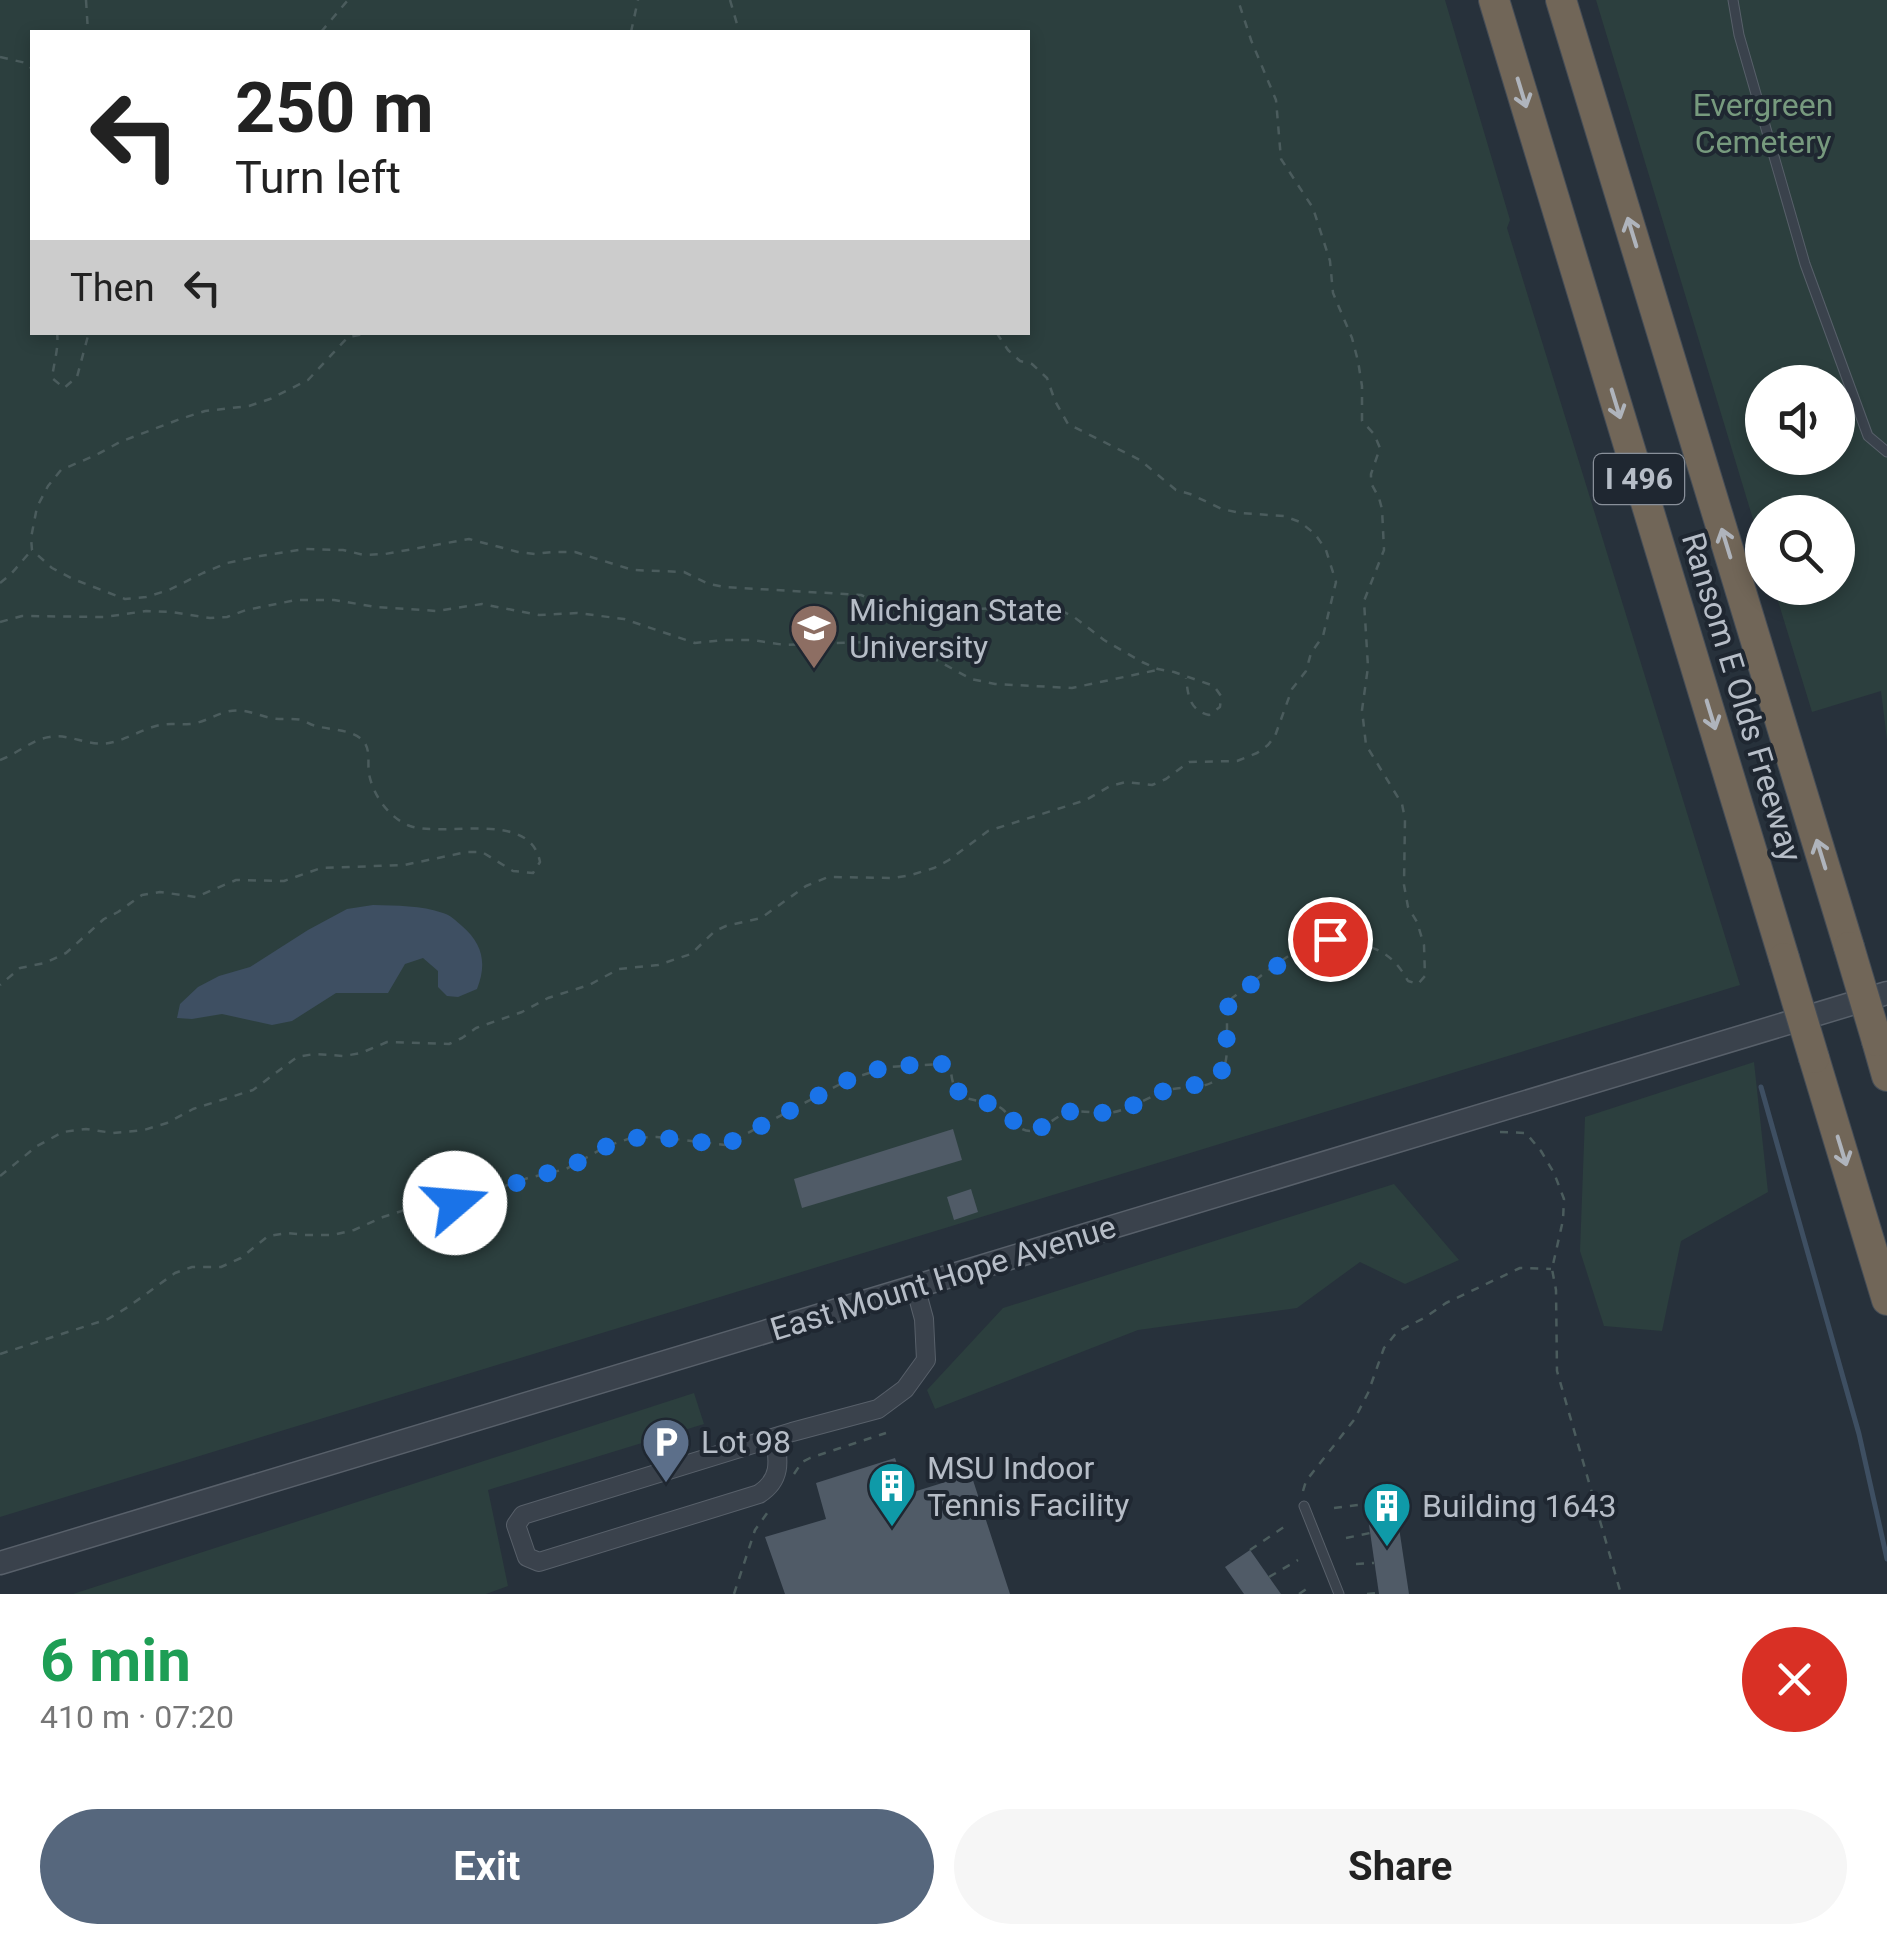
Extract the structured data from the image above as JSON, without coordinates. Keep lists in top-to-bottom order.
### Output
{
  "streets": {
    "highway": ["I 496", "Ransom E Olds Freeway"],
    "street": ["East Mount Hope Avenue"]
  },
  "parks": ["Evergreen Cemetery"],
  "places": {
    "school or university": ["Michigan State University"],
    "parking": ["Lot 98"],
    "building": ["MSU Indoor Tennis Facility", "Building 1643"]
  },
  "page": {
    "turn": ["250 m", "Turn left"],
    "then": "Then",
    "heading": ["6 min", "410 m · 07:20"],
    "buttons": ["Exit", "Share"]
  }
}
